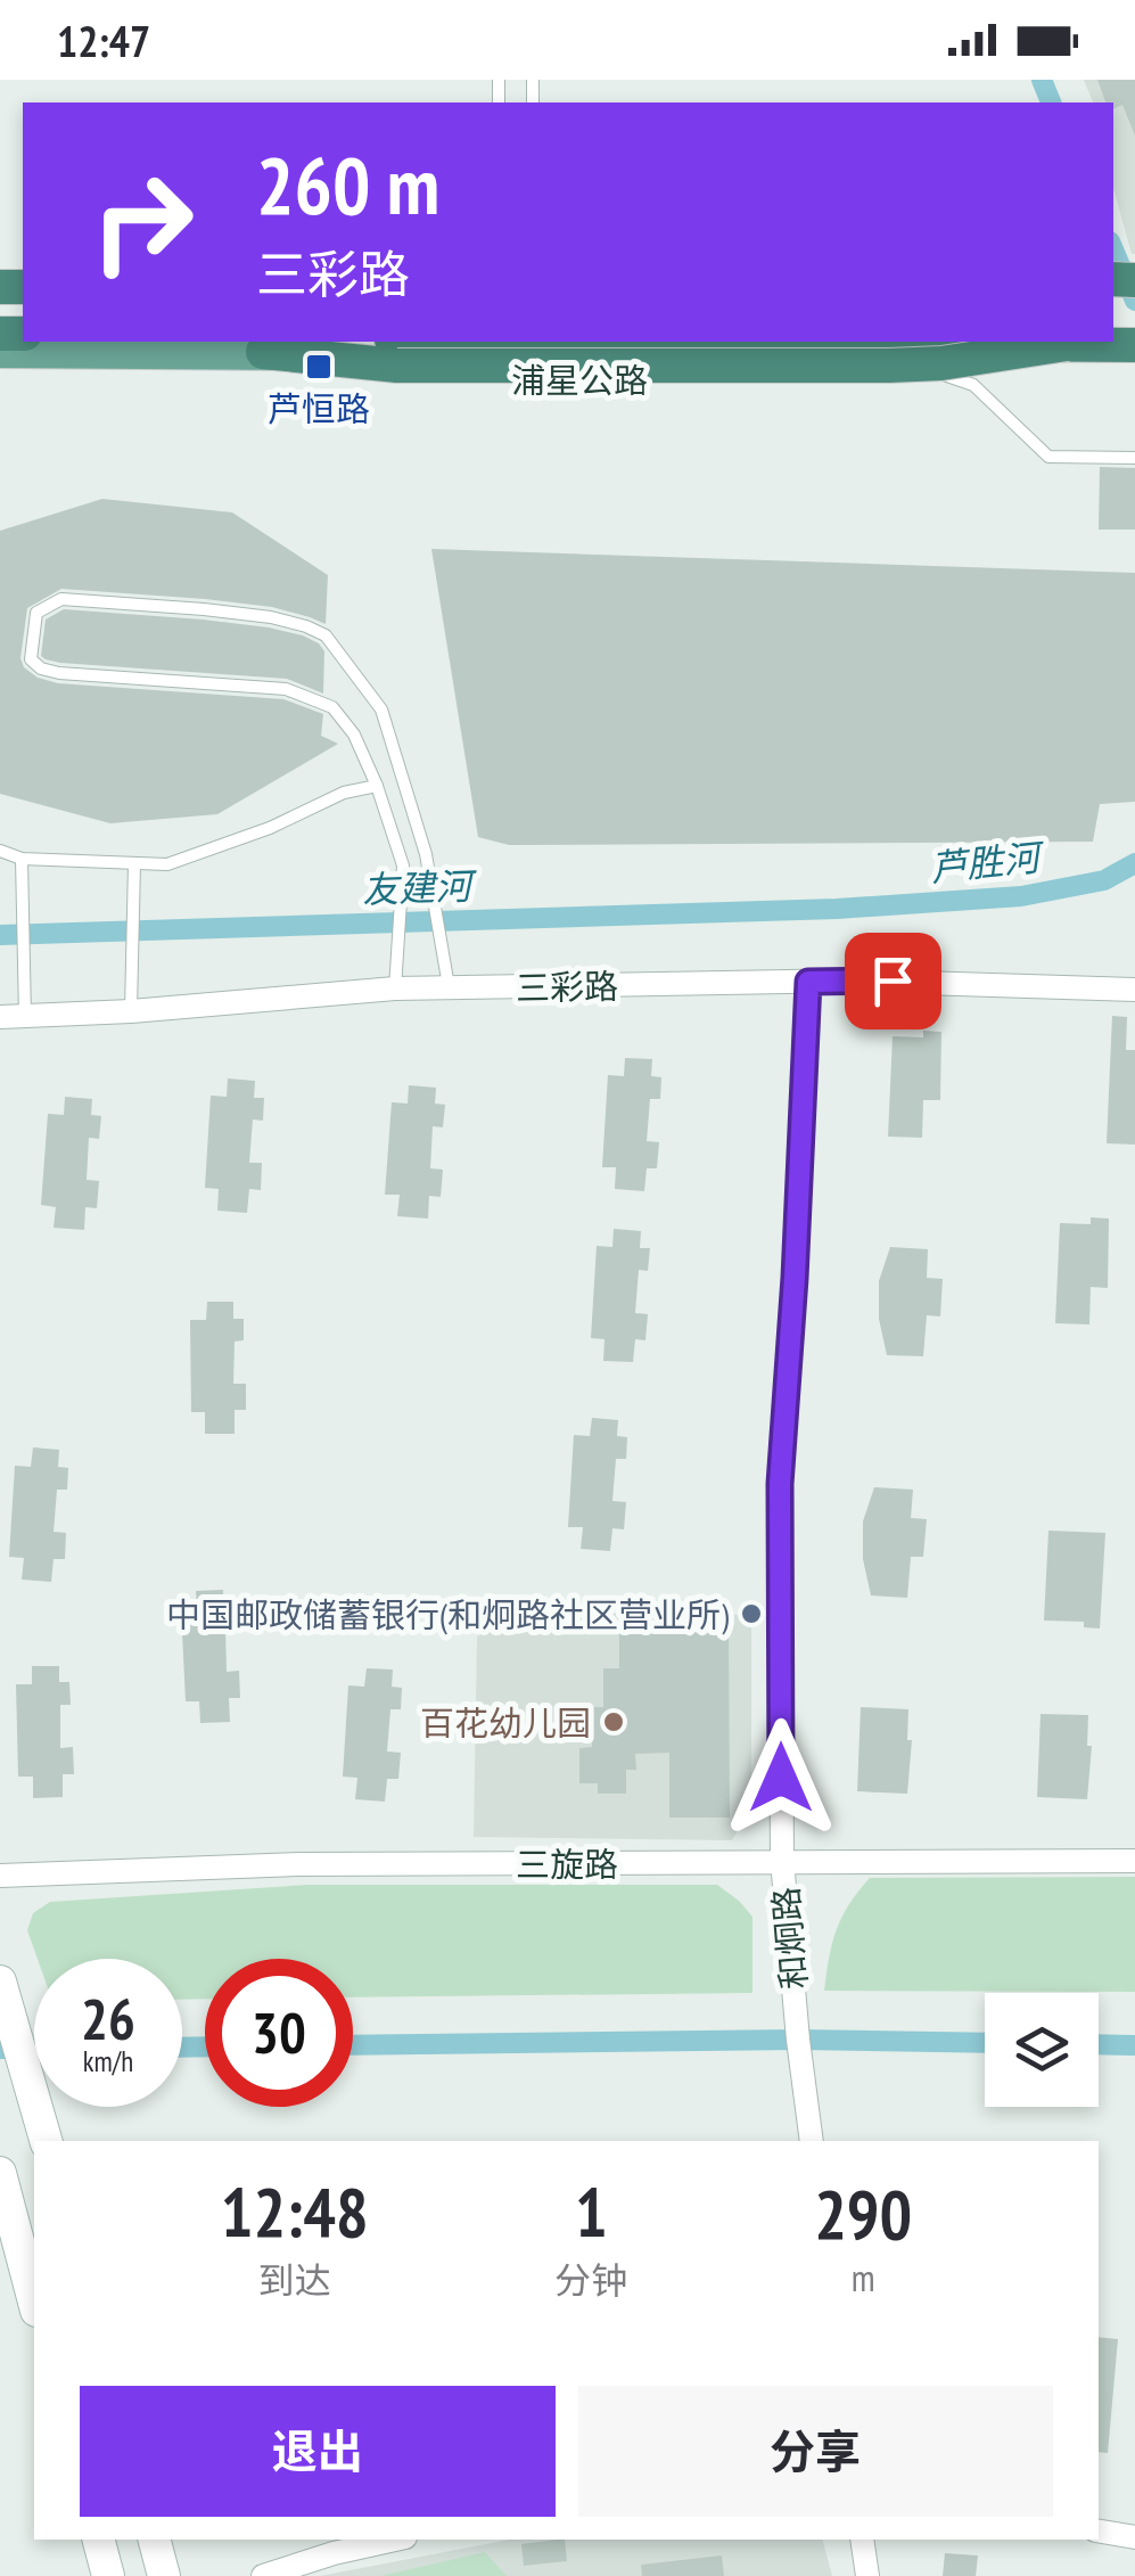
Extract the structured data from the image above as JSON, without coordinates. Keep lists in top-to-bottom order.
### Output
{
  "streets": {
    "main road": ["浦星公路"],
    "street": ["三彩路", "三旋路", "和炯路"]
  },
  "crossings": [
    ["三彩路", "和炯路"],
    ["三旋路", "和炯路"]
  ],
  "water": ["芦胜河", "友建河"],
  "places": {
    "transit": ["芦恒路"],
    "other": ["中国邮政储蓄银行(和炯路社区营业所)", "百花幼儿园"]
  },
  "page": {
    "status": "12:47",
    "turn": ["260 m", "三彩路"],
    "speed": "26 km/h",
    "limit": "30",
    "eta": [
      "12:48",
      "到达",
      "1",
      "分钟",
      "290",
      "m"
    ],
    "buttons": ["退出", "分享"]
  }
}
